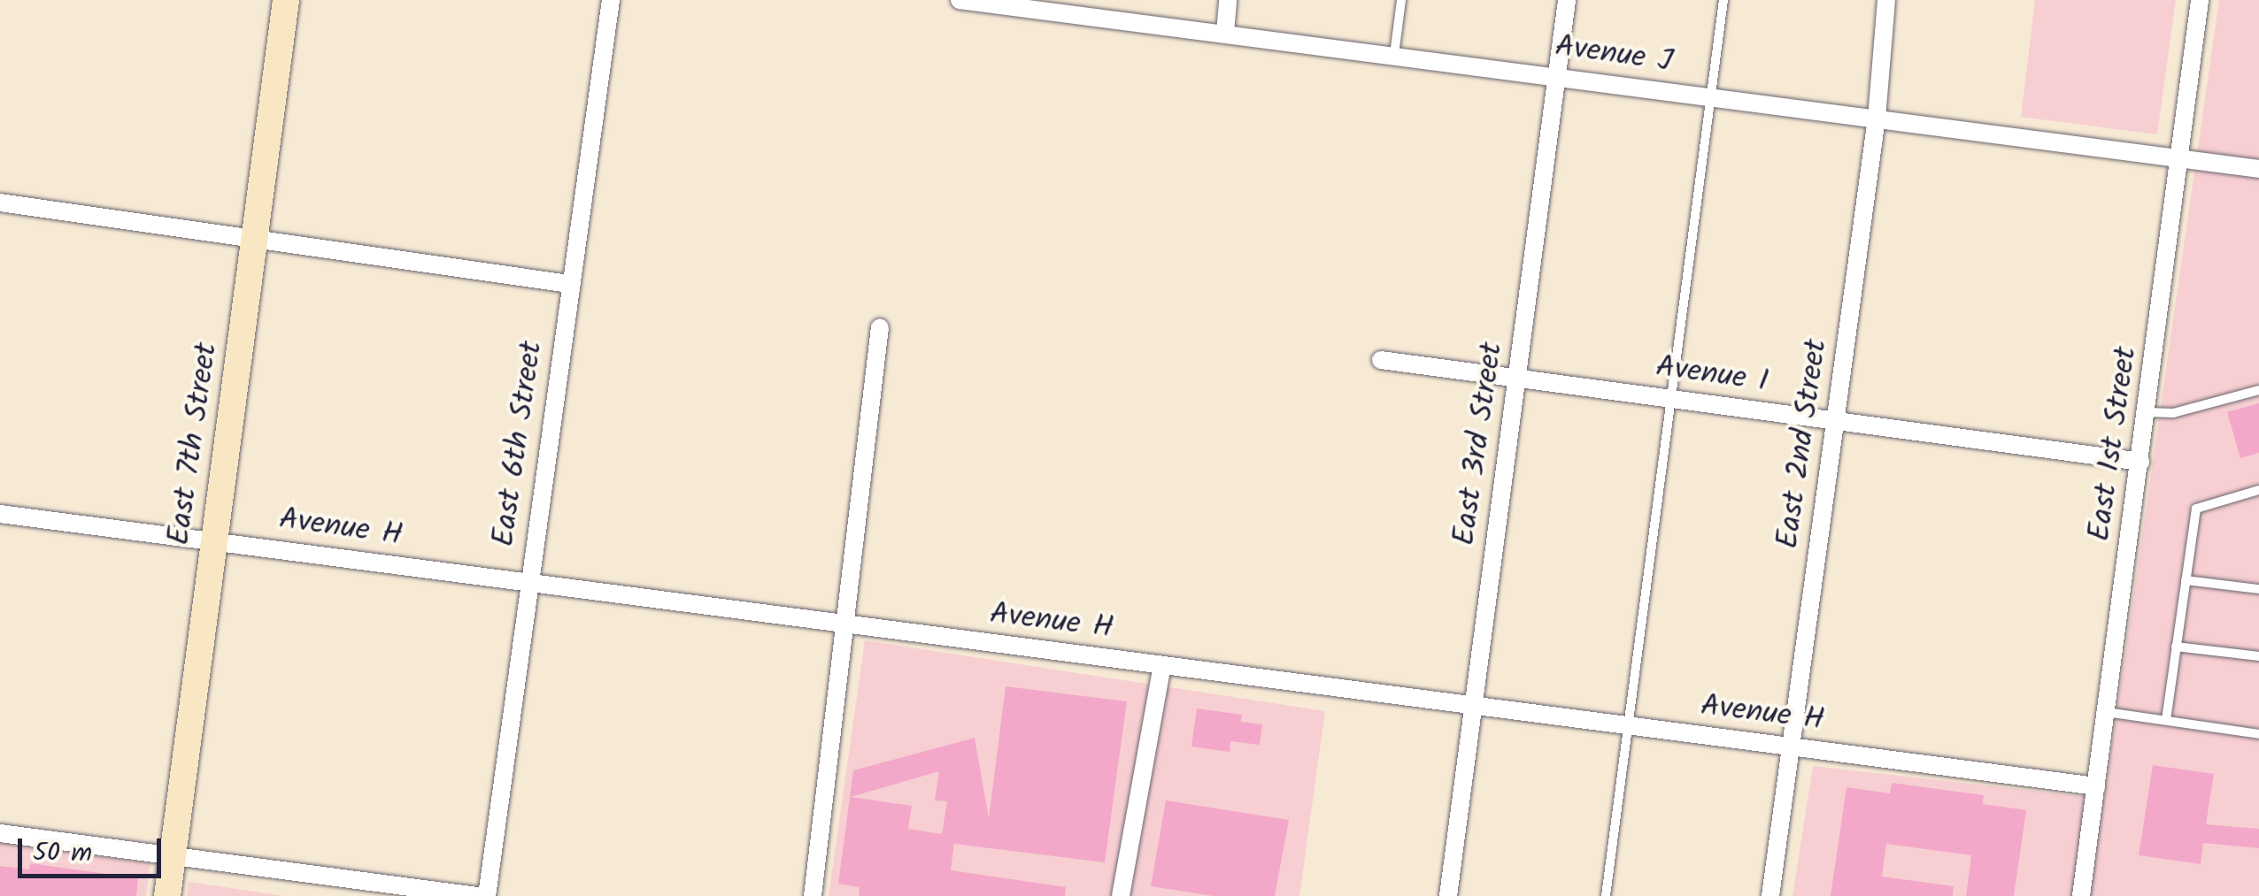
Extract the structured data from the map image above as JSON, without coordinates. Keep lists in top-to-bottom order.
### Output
{
  "streets": {
    "street": [
      "Avenue J",
      "Avenue I",
      "East 7th Street",
      "East 6th Street",
      "East 3rd Street",
      "East 2nd Street",
      "East 1st Street",
      "Avenue H"
    ]
  },
  "crossings": [
    ["Avenue J", "East 3rd Street"],
    ["Avenue J", "East 2nd Street"],
    ["Avenue J", "East 1st Street"],
    ["Avenue I", "East 3rd Street"],
    ["Avenue I", "East 2nd Street"],
    ["Avenue I", "East 1st Street"],
    ["East 7th Street", "Avenue H"],
    ["East 6th Street", "Avenue H"],
    ["East 3rd Street", "Avenue H"],
    ["East 2nd Street", "Avenue H"],
    ["East 1st Street", "Avenue H"]
  ],
  "scale_bar": "50 m"
}
